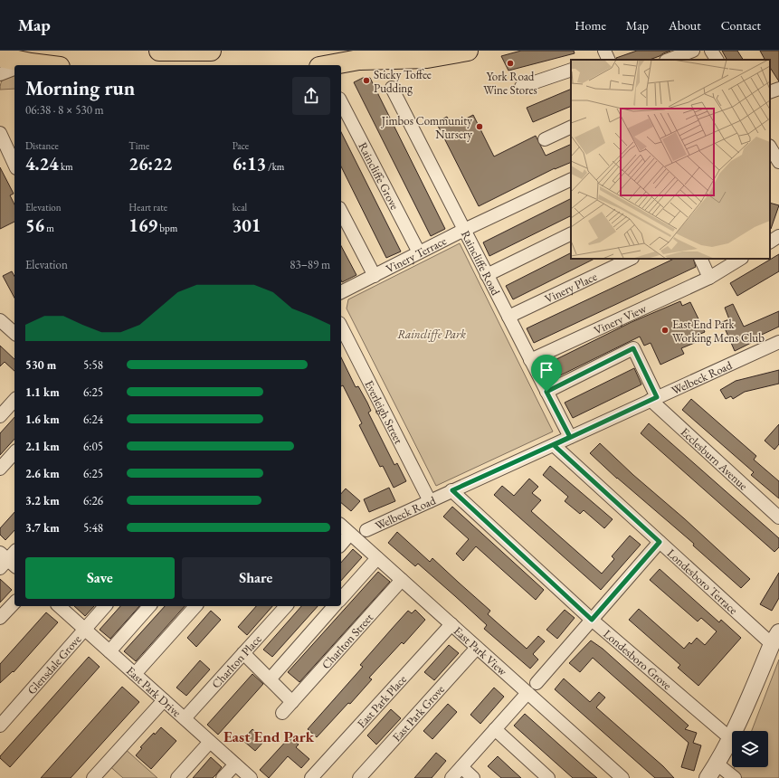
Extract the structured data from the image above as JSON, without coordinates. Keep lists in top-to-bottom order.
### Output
{
  "streets": {
    "street": [
      "Raincliffe Grove",
      "Vinery Terrace",
      "Raincliffe Road",
      "Vinery Place",
      "Vinery View",
      "Welbeck Road",
      "Everleigh Street",
      "Ecclesburn Avenue",
      "Londesboro Terrace",
      "Charlton Street",
      "East Park View",
      "Londesboro Grove",
      "Charlton Place",
      "Glensdale Grove",
      "East Park Drive",
      "East Park Place",
      "East Park Grove"
    ]
  },
  "crossings": [
    ["Raincliffe Grove", "Vinery Terrace"],
    ["Vinery Terrace", "Raincliffe Road"],
    ["Raincliffe Road", "Vinery Place"],
    ["Raincliffe Road", "Vinery View"],
    ["Raincliffe Road", "Welbeck Road"],
    ["Welbeck Road", "Everleigh Street"],
    ["Welbeck Road", "Ecclesburn Avenue"],
    ["Welbeck Road", "Londesboro Terrace"],
    ["Welbeck Road", "Londesboro Grove"],
    ["Charlton Street", "East Park View"],
    ["East Park View", "East Park Place"],
    ["East Park View", "East Park Grove"],
    ["Charlton Place", "East Park Drive"],
    ["Glensdale Grove", "East Park Drive"]
  ],
  "districts": ["East End Park"],
  "parks": ["Raincliffe Park"],
  "places": [
    "York Road Wine Stores",
    "Sticky Toffee Pudding",
    "Jimbos Community Nursery",
    "East End Park Working Mens Club"
  ],
  "page": {
    "header": "Map",
    "nav": [
      "Home",
      "Map",
      "About",
      "Contact"
    ],
    "heading": ["Morning run", "06:38 · 8 × 530 m"],
    "stats": [
      ["Distance", "4.24 km"],
      ["Time", "26:22"],
      ["Pace", "6:13 /km"],
      ["Elevation", "56 m"],
      ["Heart rate", "169 bpm"],
      ["kcal", "301"]
    ],
    "chart": ["Elevation", "83–89 m"],
    "list": [
      {
        "name": "530 m",
        "note": "5:58"
      },
      {
        "name": "1.1 km",
        "note": "6:25"
      },
      {
        "name": "1.6 km",
        "note": "6:24"
      },
      {
        "name": "2.1 km",
        "note": "6:05"
      },
      {
        "name": "2.6 km",
        "note": "6:25"
      },
      {
        "name": "3.2 km",
        "note": "6:26"
      },
      {
        "name": "3.7 km",
        "note": "5:48"
      }
    ],
    "buttons": ["Save", "Share"]
  }
}
